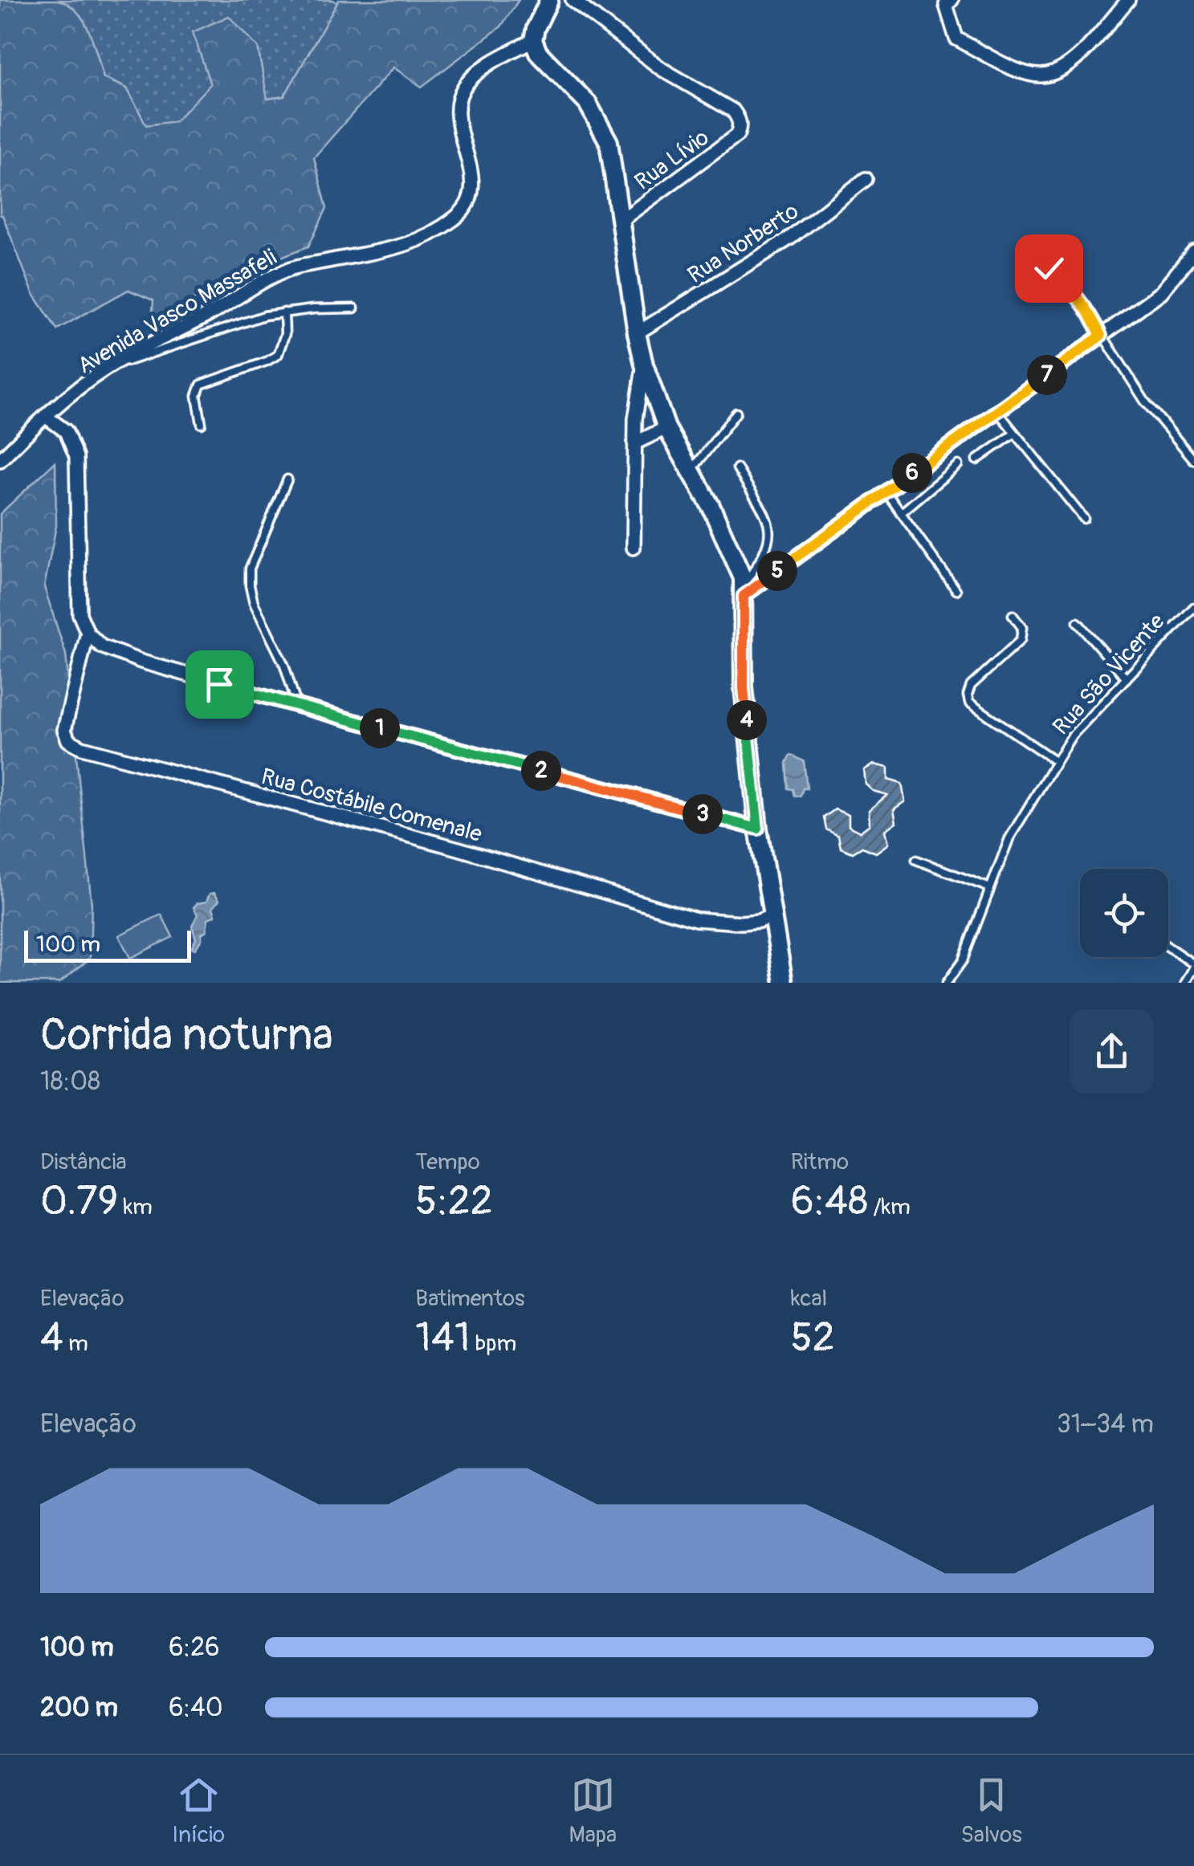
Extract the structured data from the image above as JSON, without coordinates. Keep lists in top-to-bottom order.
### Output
{
  "streets": {
    "street": [
      "Rua Lívio",
      "Rua Norberto",
      "Avenida Vasco Massafeli",
      "Rua Costábile Comenale"
    ],
    "lane": ["Rua São Vicente"]
  },
  "scale_bar": "100 m",
  "page": {
    "pins": [
      "7",
      "6",
      "5",
      "4",
      "1",
      "2",
      "3"
    ],
    "scale": "100 m",
    "heading": ["Corrida noturna", "18:08"],
    "stats": [
      ["Distância", "0.79 km"],
      ["Tempo", "5:22"],
      ["Ritmo", "6:48 /km"],
      ["Elevação", "4 m"],
      ["Batimentos", "141 bpm"],
      ["kcal", "52"]
    ],
    "chart": ["Elevação", "31–34 m"],
    "list": [
      {
        "name": "100 m",
        "note": "6:26"
      },
      {
        "name": "200 m",
        "note": "6:40"
      }
    ],
    "tabs": ["Início", "Mapa", "Salvos"]
  }
}
